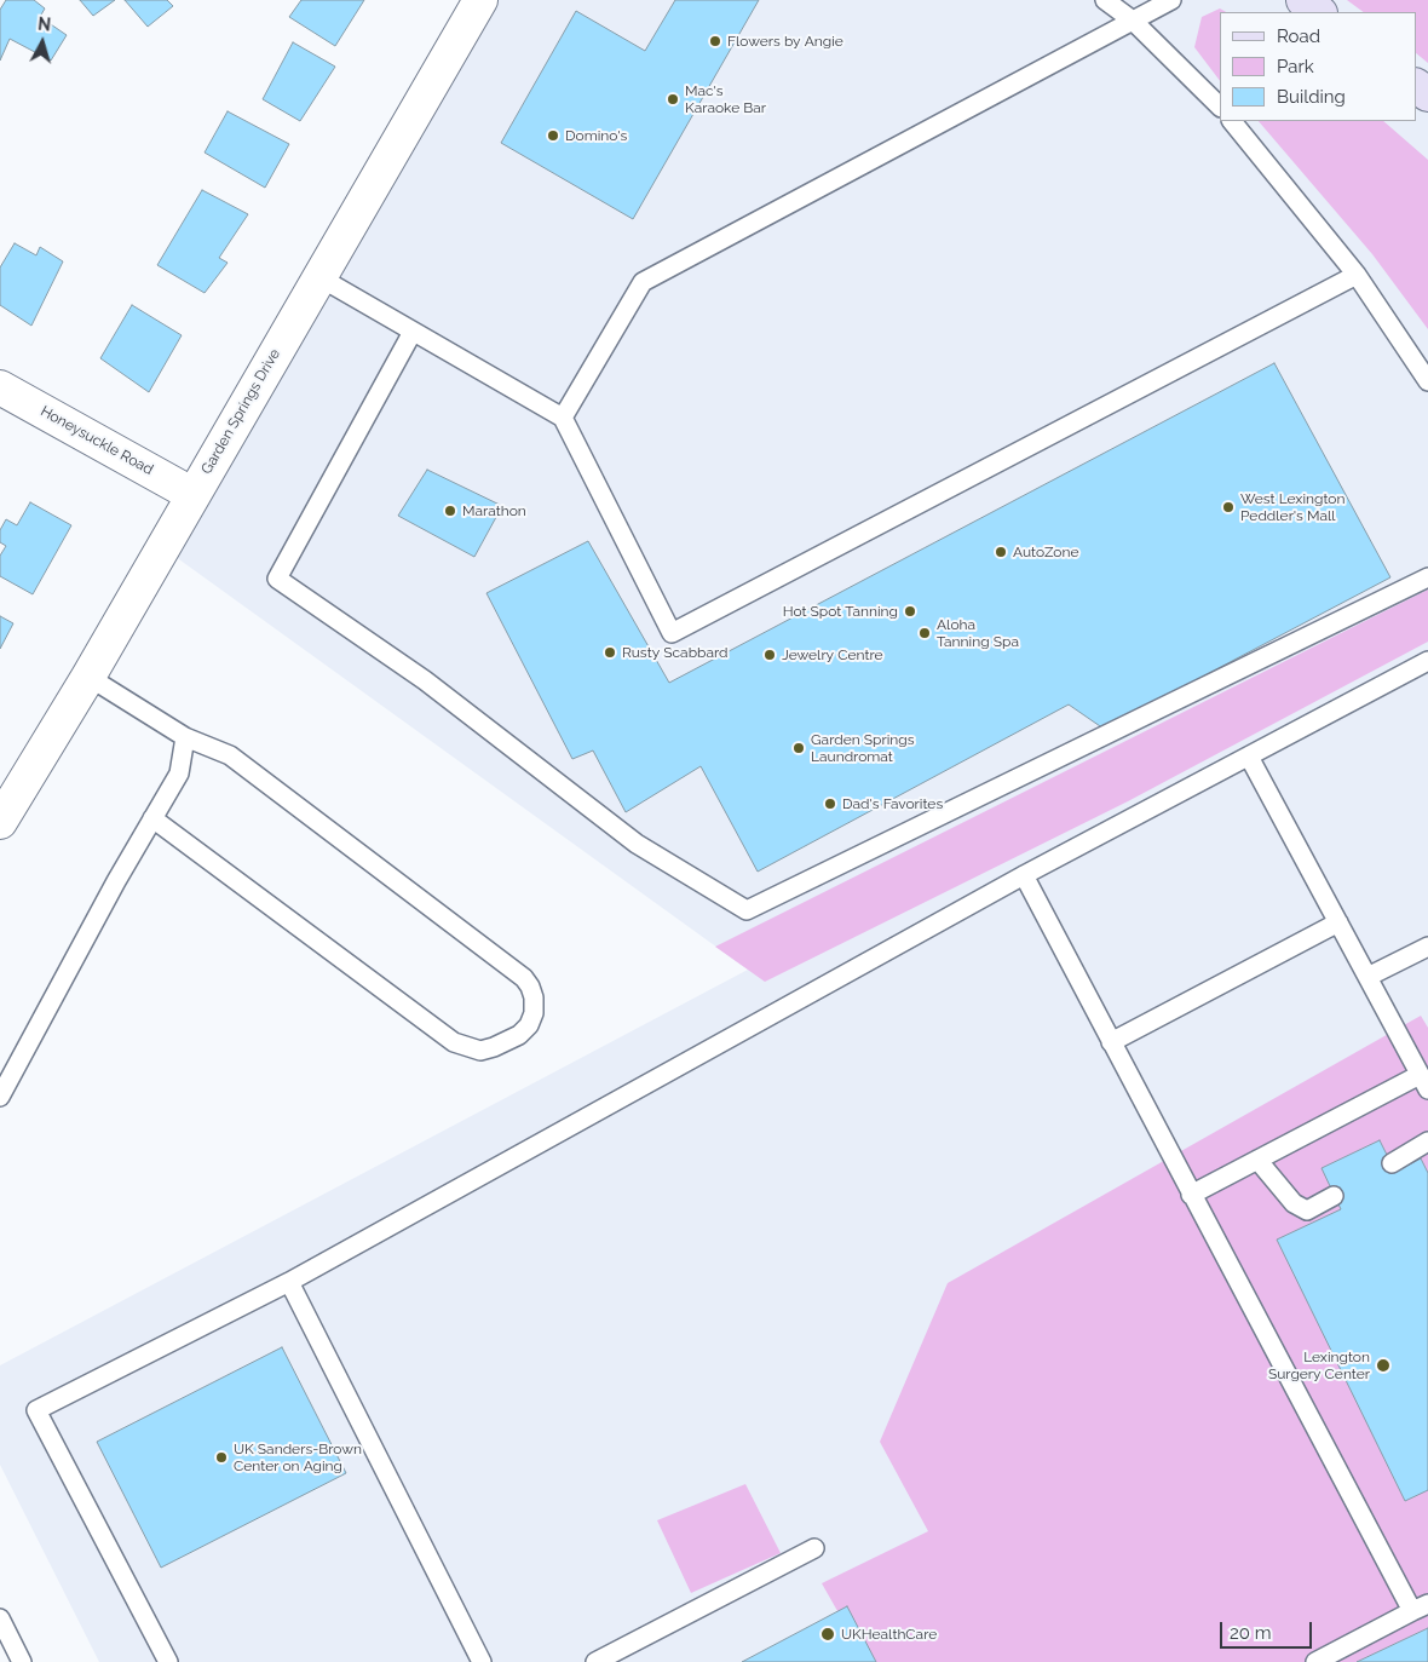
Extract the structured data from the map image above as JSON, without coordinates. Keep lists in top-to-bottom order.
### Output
{
  "streets": {
    "street": ["Garden Springs Drive", "Honeysuckle Road"]
  },
  "crossings": [
    ["Garden Springs Drive", "Honeysuckle Road"]
  ],
  "places": [
    "Flowers by Angie",
    "Mac's Karaoke Bar",
    "Domino's",
    "West Lexington Peddler's Mall",
    "Marathon",
    "AutoZone",
    "Hot Spot Tanning",
    "Aloha Tanning Spa",
    "Rusty Scabbard",
    "Jewelry Centre",
    "Garden Springs Laundromat",
    "Dad's Favorites",
    "Lexington Surgery Center",
    "UK Sanders-Brown Center on Aging",
    "UKHealthCare"
  ],
  "legend": ["Road", "Park", "Building"],
  "scale_bar": "20 m",
  "north": "top"
}
